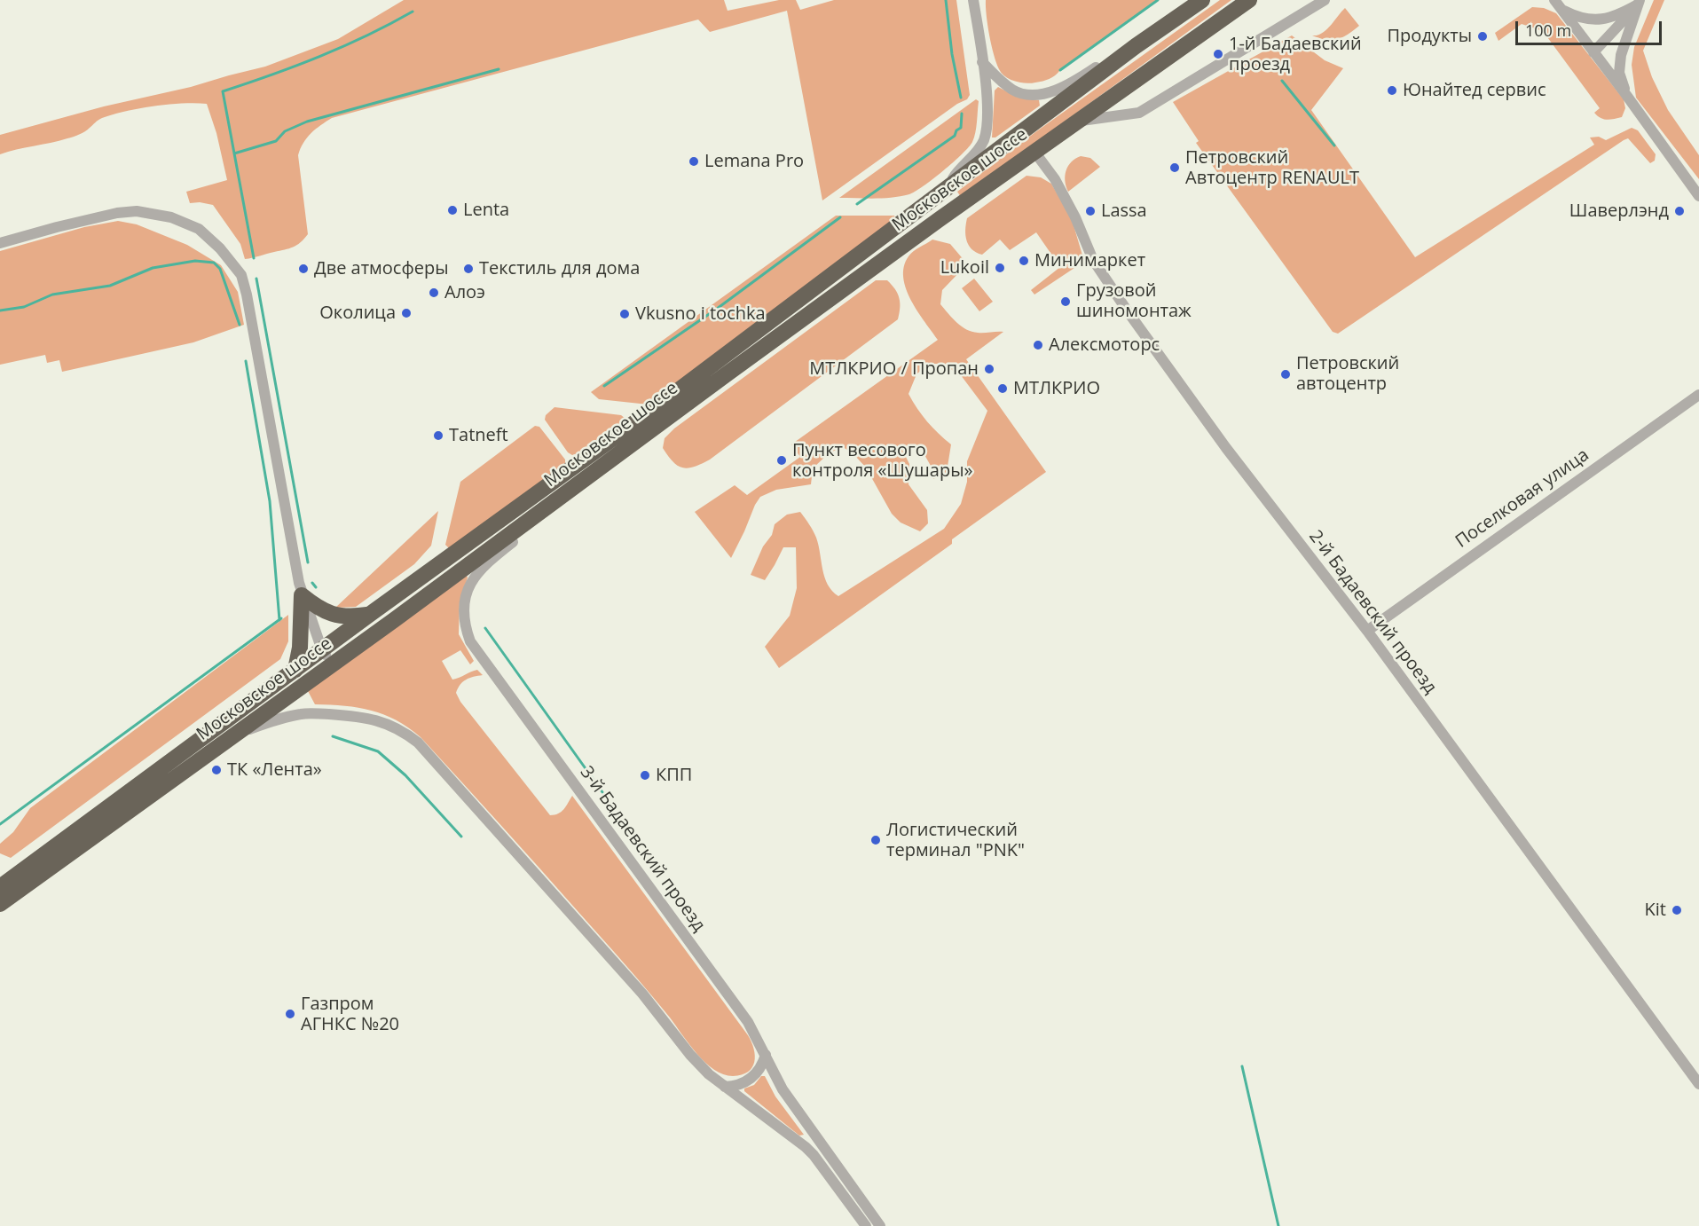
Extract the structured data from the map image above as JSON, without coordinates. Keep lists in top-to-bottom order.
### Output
{
  "streets": {
    "highway": ["Московское шоссе"],
    "street": ["Поселковая улица", "2-й Бадаевский проезд", "3-й Бадаевский проезд"]
  },
  "crossings": [
    ["Московское шоссе", "2-й Бадаевский проезд"],
    ["Московское шоссе", "3-й Бадаевский проезд"],
    ["Поселковая улица", "2-й Бадаевский проезд"]
  ],
  "places": [
    "Продукты",
    "1-й Бадаевский проезд",
    "Юнайтед сервис",
    "Lemana Pro",
    "Петровский Автоцентр RENAULT",
    "Lenta",
    "Lassa",
    "Шаверлэнд",
    "Минимаркет",
    "Lukoil",
    "Две атмосферы",
    "Текстиль для дома",
    "Алоэ",
    "Грузовой шиномонтаж",
    "Околица",
    "Vkusno i tochka",
    "Алексмоторс",
    "МТЛКРИО / Пропан",
    "Петровский автоцентр",
    "МТЛКРИО",
    "Tatneft",
    "Пункт весового контроля «Шушары»",
    "ТК «Лента»",
    "КПП",
    "Логистический терминал \"PNK\"",
    "Kit",
    "Газпром АГНКС №20"
  ],
  "scale_bar": "100 m"
}
